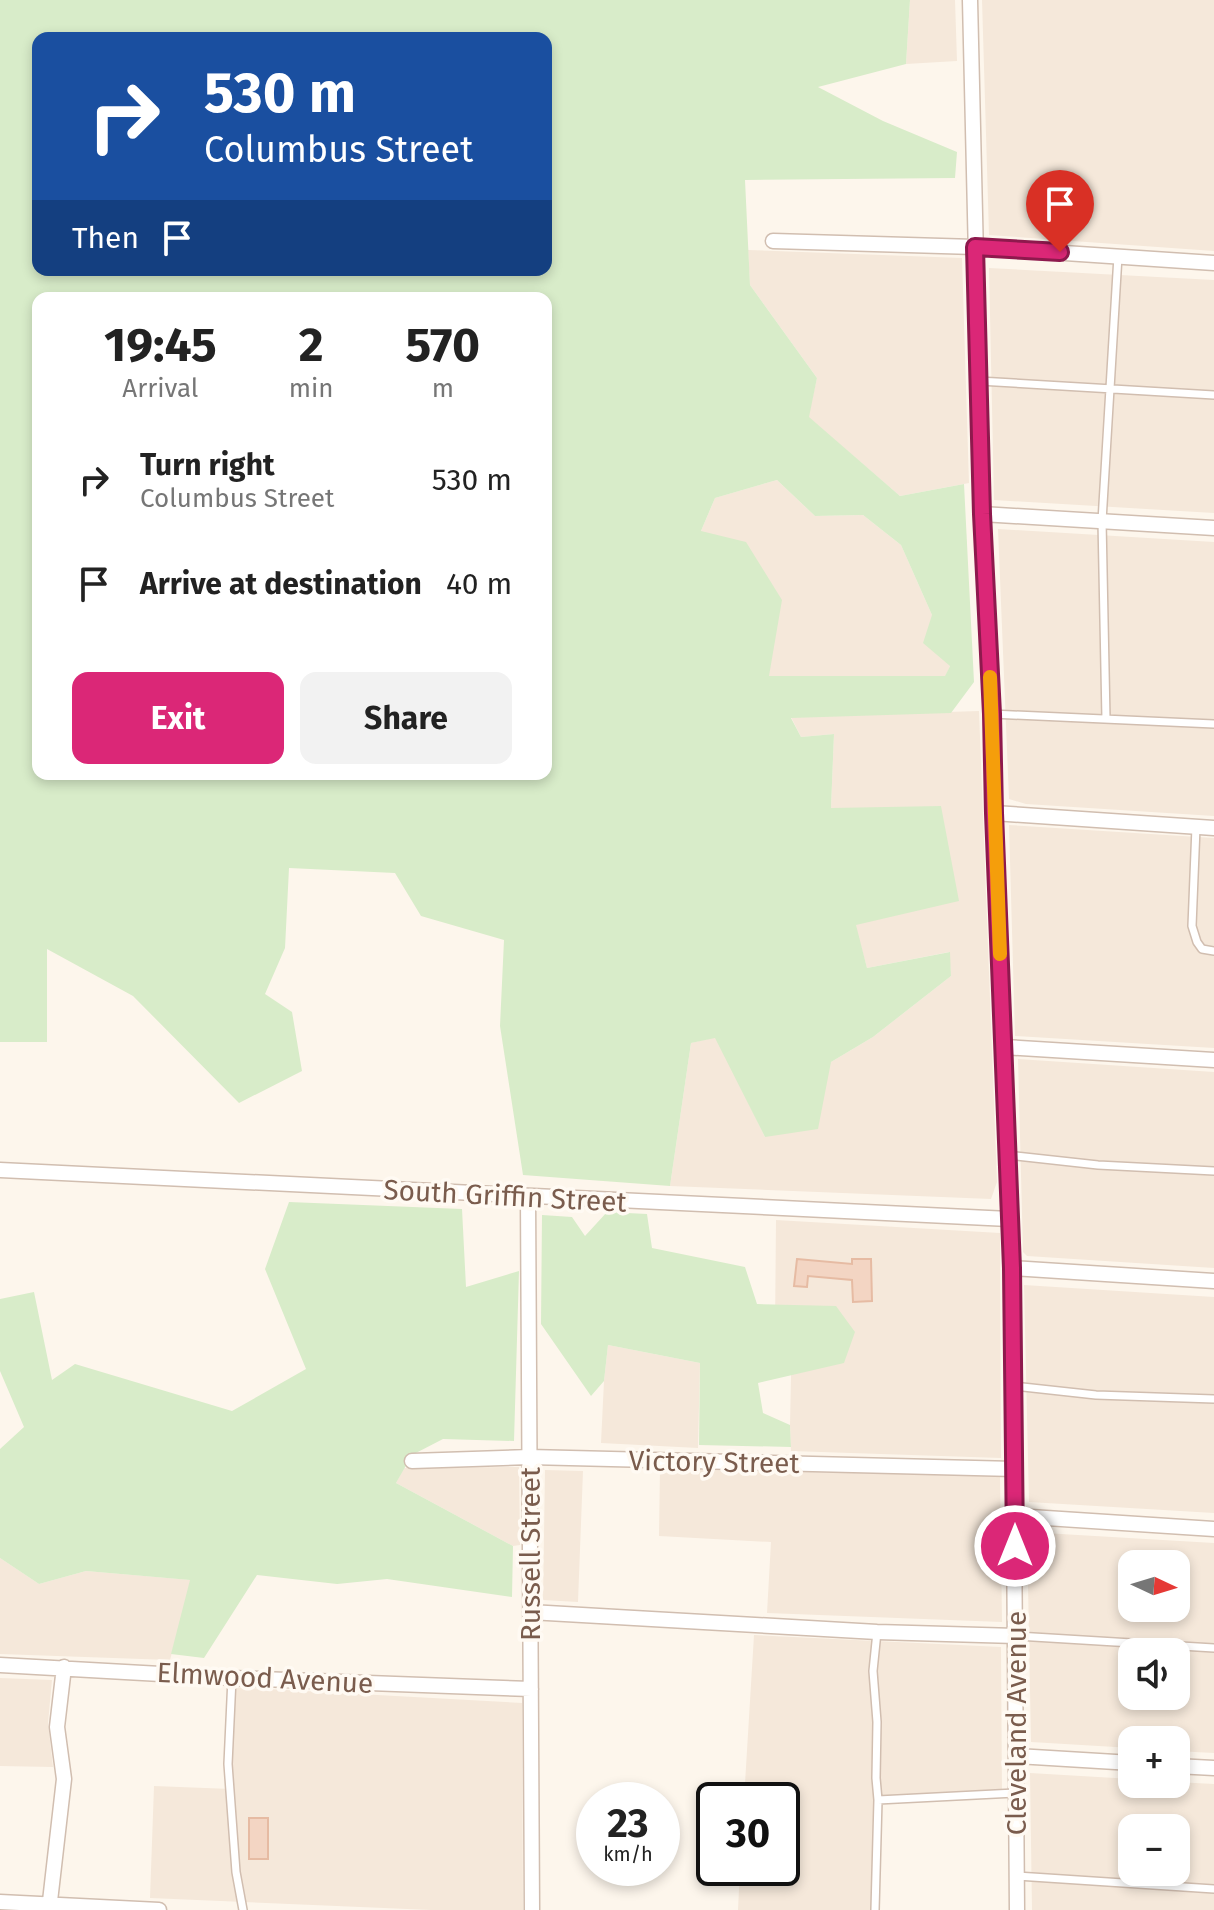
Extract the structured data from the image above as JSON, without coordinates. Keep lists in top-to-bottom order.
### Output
{
  "streets": {
    "street": [
      "South Griffin Street",
      "Victory Street",
      "Russell Street",
      "Elmwood Avenue",
      "Cleveland Avenue"
    ]
  },
  "crossings": [
    ["South Griffin Street", "Russell Street"],
    ["South Griffin Street", "Cleveland Avenue"],
    ["Victory Street", "Russell Street"],
    ["Victory Street", "Cleveland Avenue"],
    ["Russell Street", "Elmwood Avenue"]
  ],
  "north": "right",
  "page": {
    "turn": ["530 m", "Columbus Street"],
    "then": "Then",
    "eta": [
      "19:45",
      "Arrival",
      "2",
      "min",
      "570",
      "m"
    ],
    "list": [
      {
        "name": "Turn right",
        "note": "Columbus Street",
        "value": "530 m"
      },
      {
        "name": "Arrive at destination",
        "value": "40 m"
      }
    ],
    "buttons": ["Exit", "Share"],
    "map_buttons": ["+", "−"],
    "speed": "23 km/h",
    "limit": "30"
  }
}
